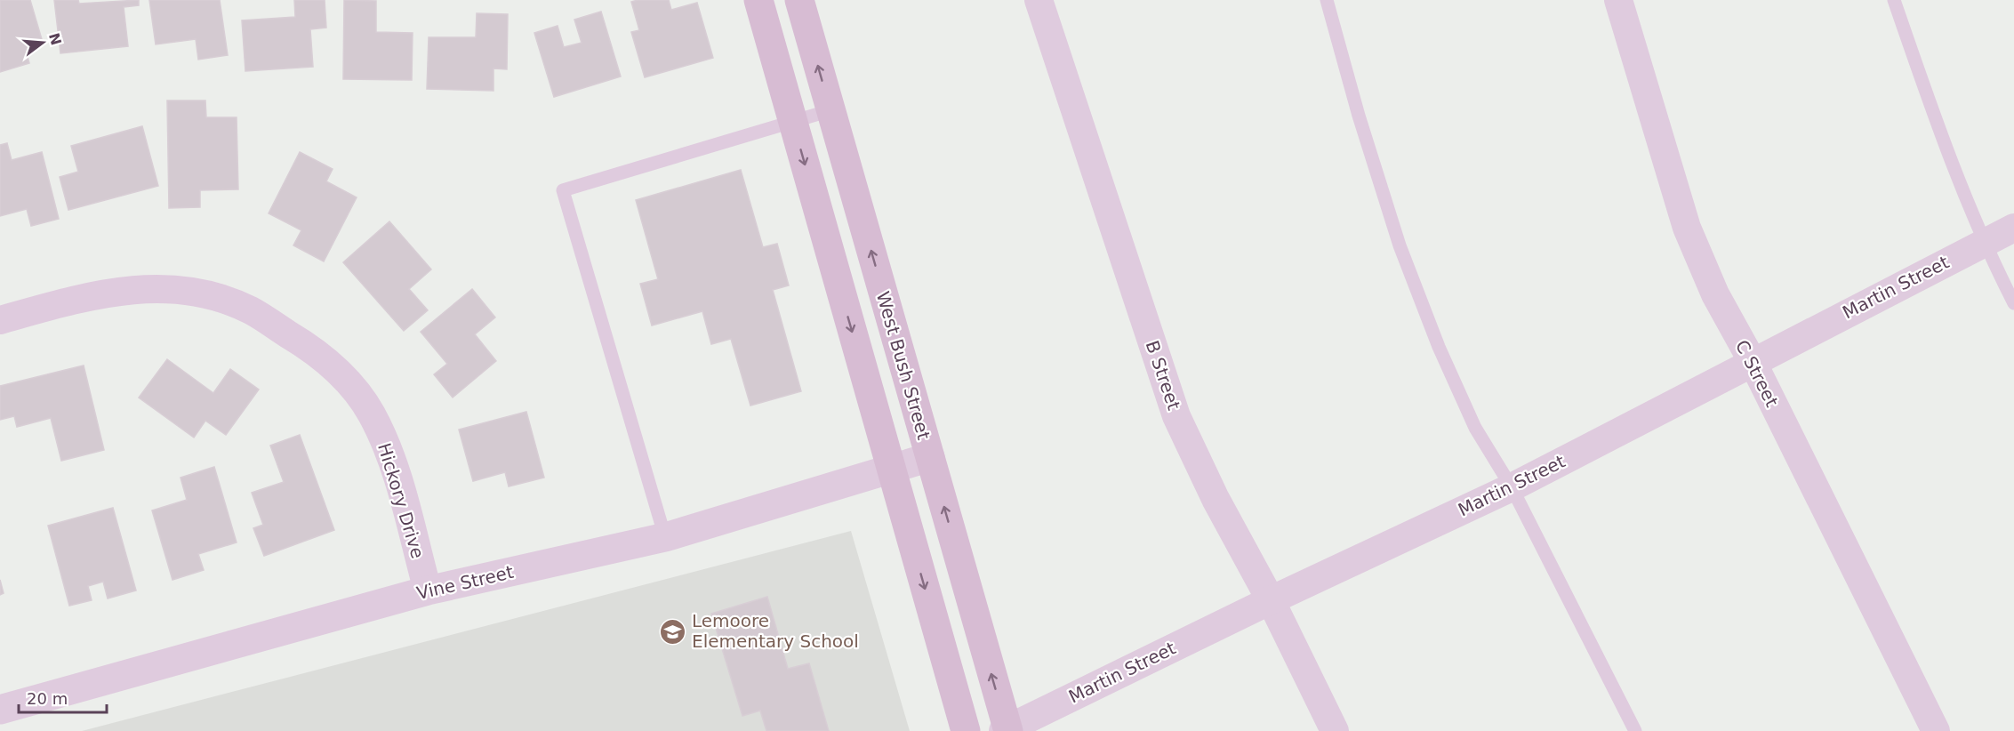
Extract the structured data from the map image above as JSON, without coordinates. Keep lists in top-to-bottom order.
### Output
{
  "streets": {
    "main road": ["West Bush Street"],
    "street": [
      "Martin Street",
      "C Street",
      "B Street",
      "Hickory Drive",
      "Vine Street"
    ]
  },
  "crossings": [
    ["Martin Street", "West Bush Street"],
    ["Martin Street", "C Street"],
    ["Martin Street", "B Street"],
    ["West Bush Street", "Vine Street"],
    ["Hickory Drive", "Vine Street"]
  ],
  "places": {
    "school or university": ["Lemoore Elementary School"]
  },
  "scale_bar": "20 m",
  "north": "right"
}
